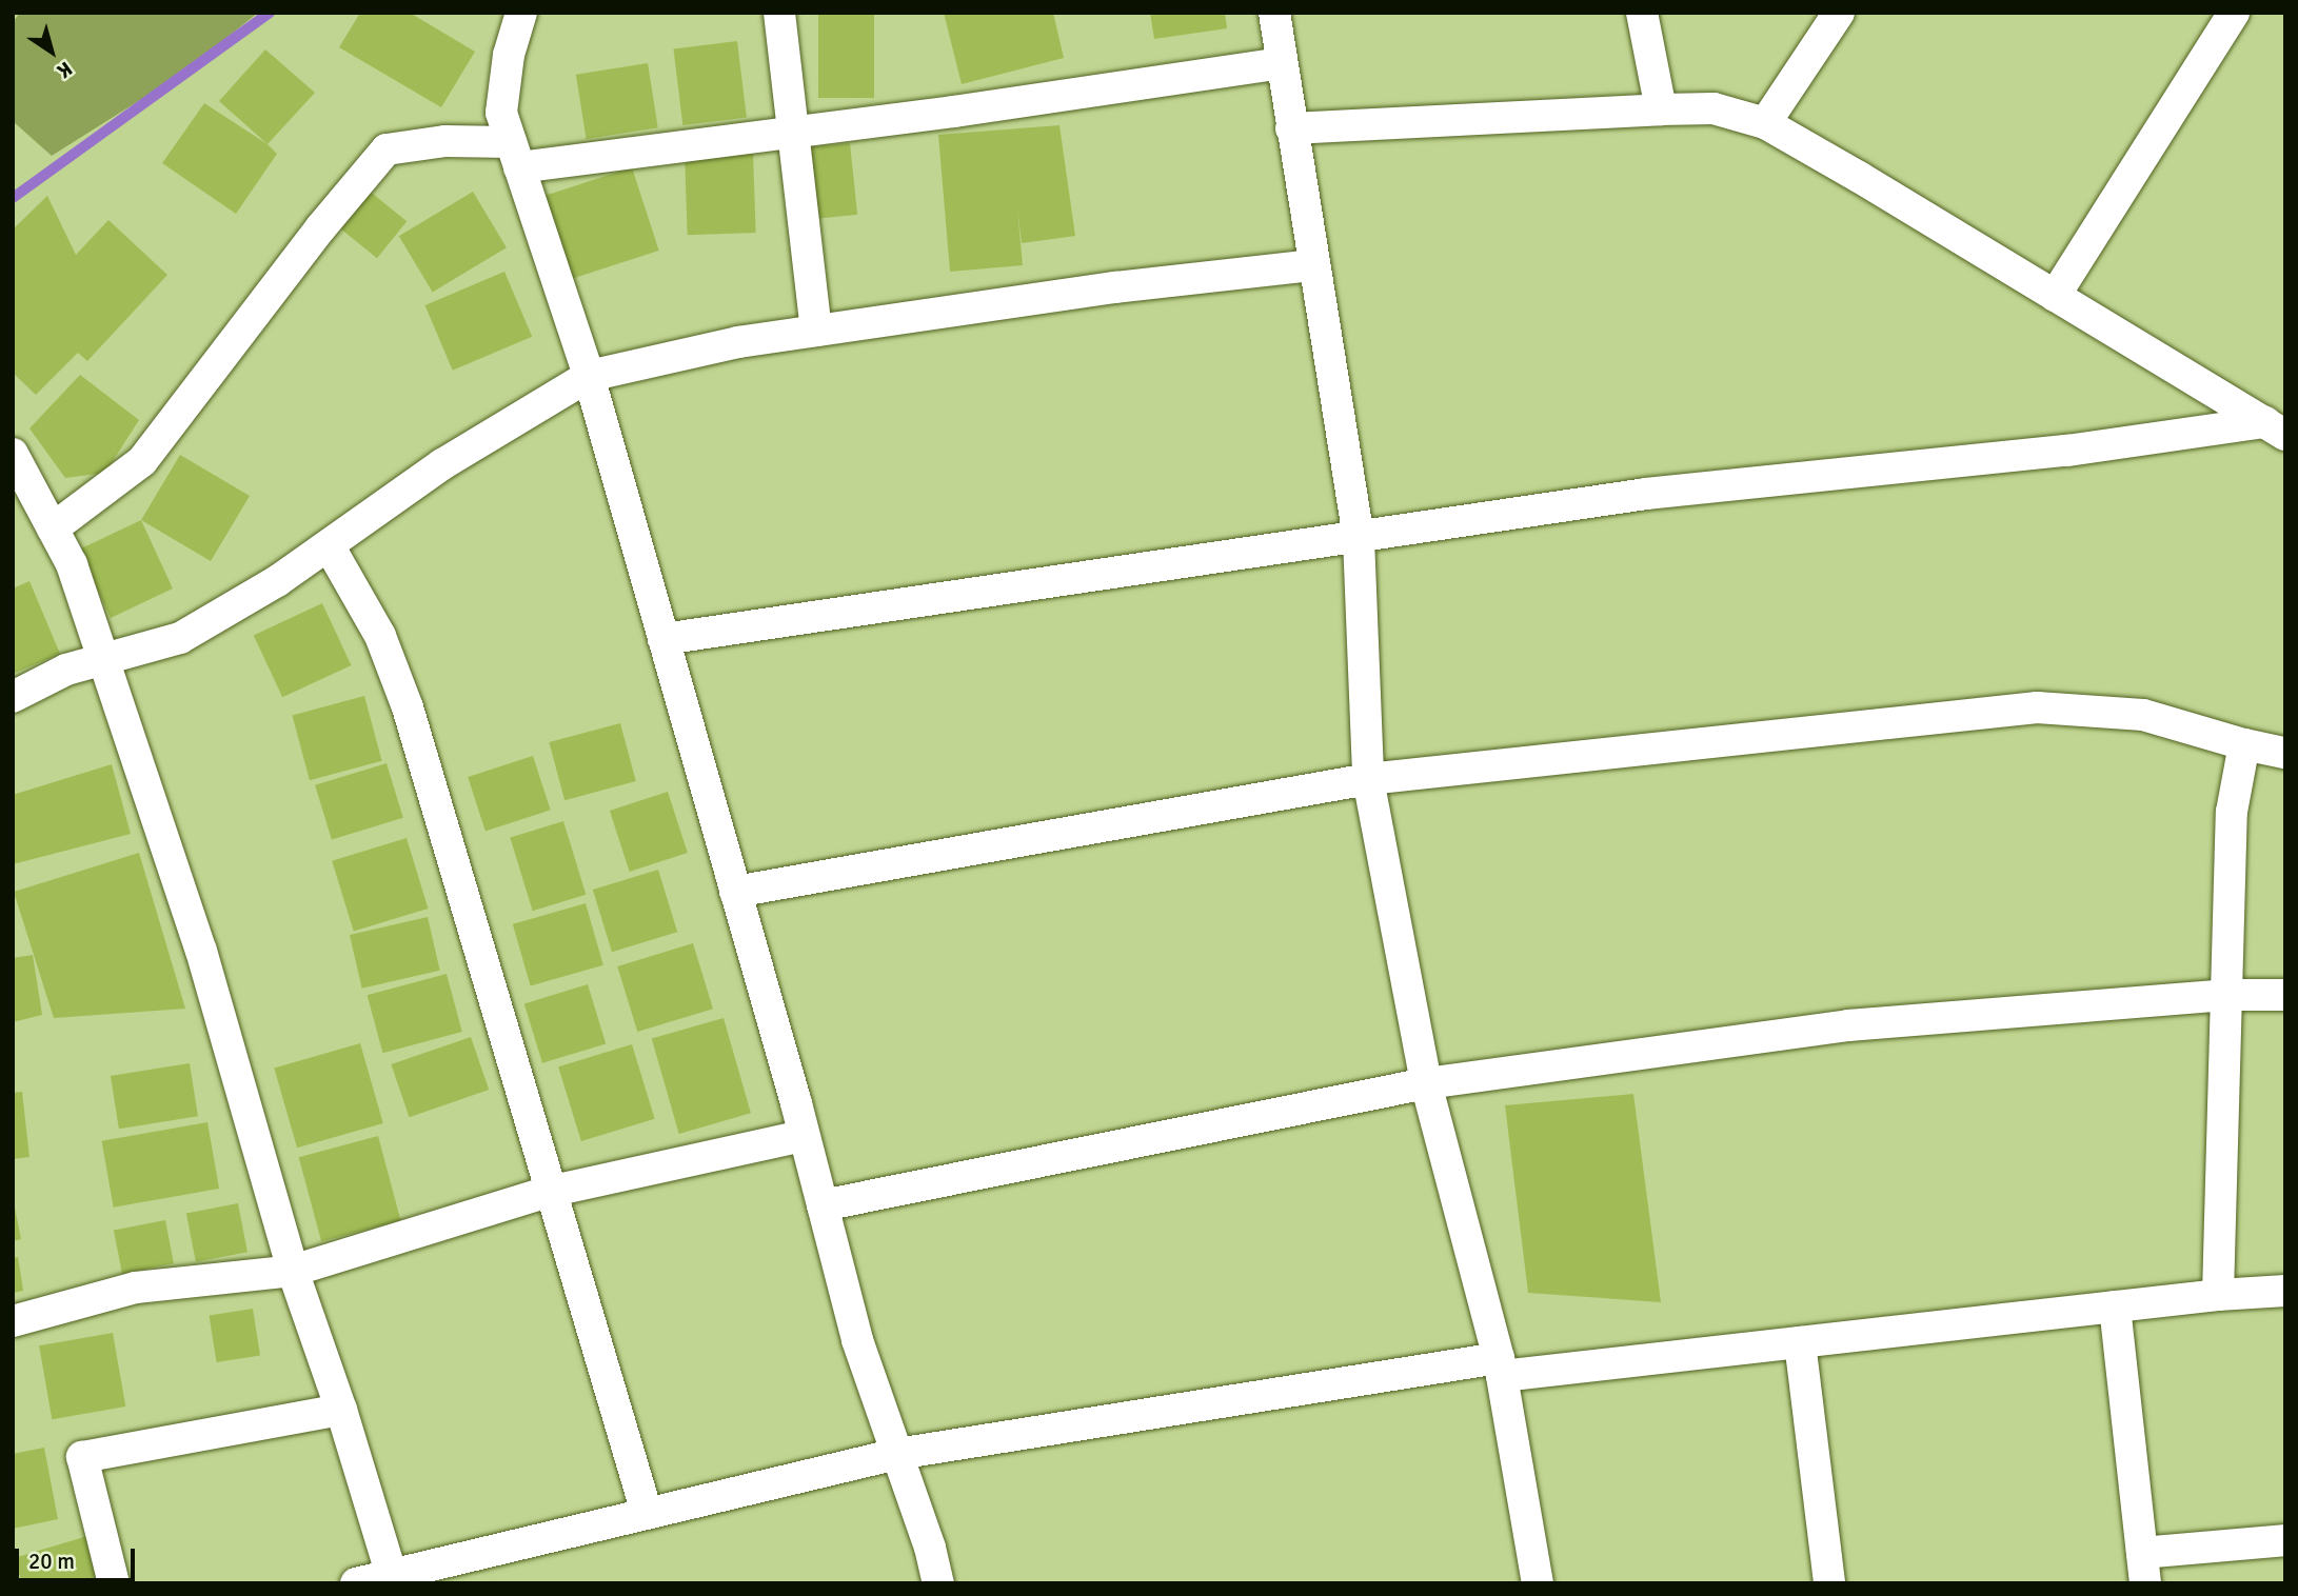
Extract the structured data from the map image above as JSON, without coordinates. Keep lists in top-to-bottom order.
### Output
{
  "scale_bar": "20 m",
  "north": "bottom right"
}
